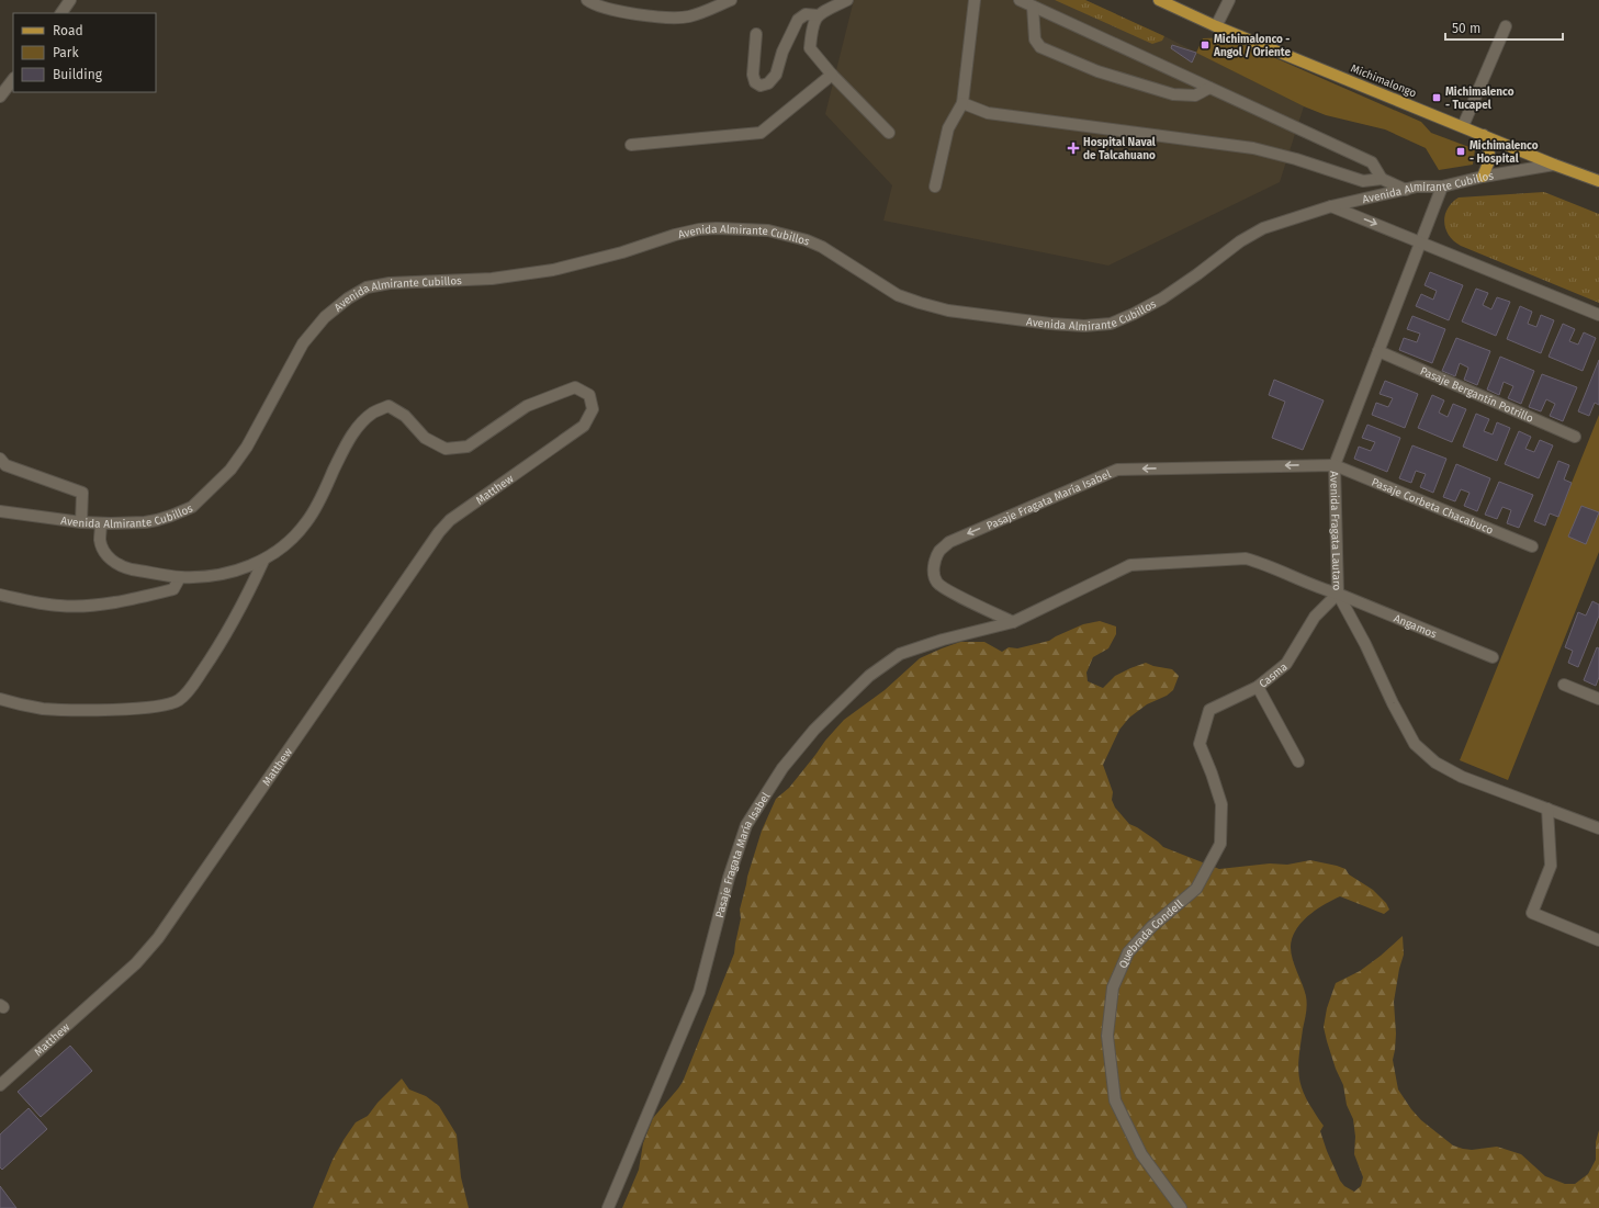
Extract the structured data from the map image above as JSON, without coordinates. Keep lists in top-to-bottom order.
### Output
{
  "streets": {
    "main road": ["Michimalongo"],
    "street": [
      "Avenida Almirante Cubillos",
      "Pasaje Bergantín Potrillo",
      "Matthew",
      "Pasaje Fragata María Isabel",
      "Pasaje Corbeta Chacabuco",
      "Avenida Fragata Lautaro",
      "Angamos",
      "Casma",
      "Quebrada Condell"
    ]
  },
  "crossings": [
    ["Michimalongo", "Avenida Almirante Cubillos"],
    ["Avenida Almirante Cubillos", "Matthew"],
    ["Avenida Almirante Cubillos", "Avenida Fragata Lautaro"],
    ["Pasaje Bergantín Potrillo", "Avenida Fragata Lautaro"],
    ["Pasaje Fragata María Isabel", "Pasaje Corbeta Chacabuco"],
    ["Pasaje Fragata María Isabel", "Avenida Fragata Lautaro"],
    ["Pasaje Fragata María Isabel", "Angamos"],
    ["Pasaje Fragata María Isabel", "Casma"],
    ["Pasaje Corbeta Chacabuco", "Avenida Fragata Lautaro"],
    ["Avenida Fragata Lautaro", "Angamos"],
    ["Avenida Fragata Lautaro", "Casma"],
    ["Angamos", "Casma"],
    ["Casma", "Quebrada Condell"]
  ],
  "places": {
    "transit": ["Michimalonco - Angol / Oriente", "Michimalenco - Tucapel", "Michimalenco - Hospital"],
    "health": ["Hospital Naval de Talcahuano"]
  },
  "legend": ["Road", "Park", "Building"],
  "scale_bar": "50 m"
}
